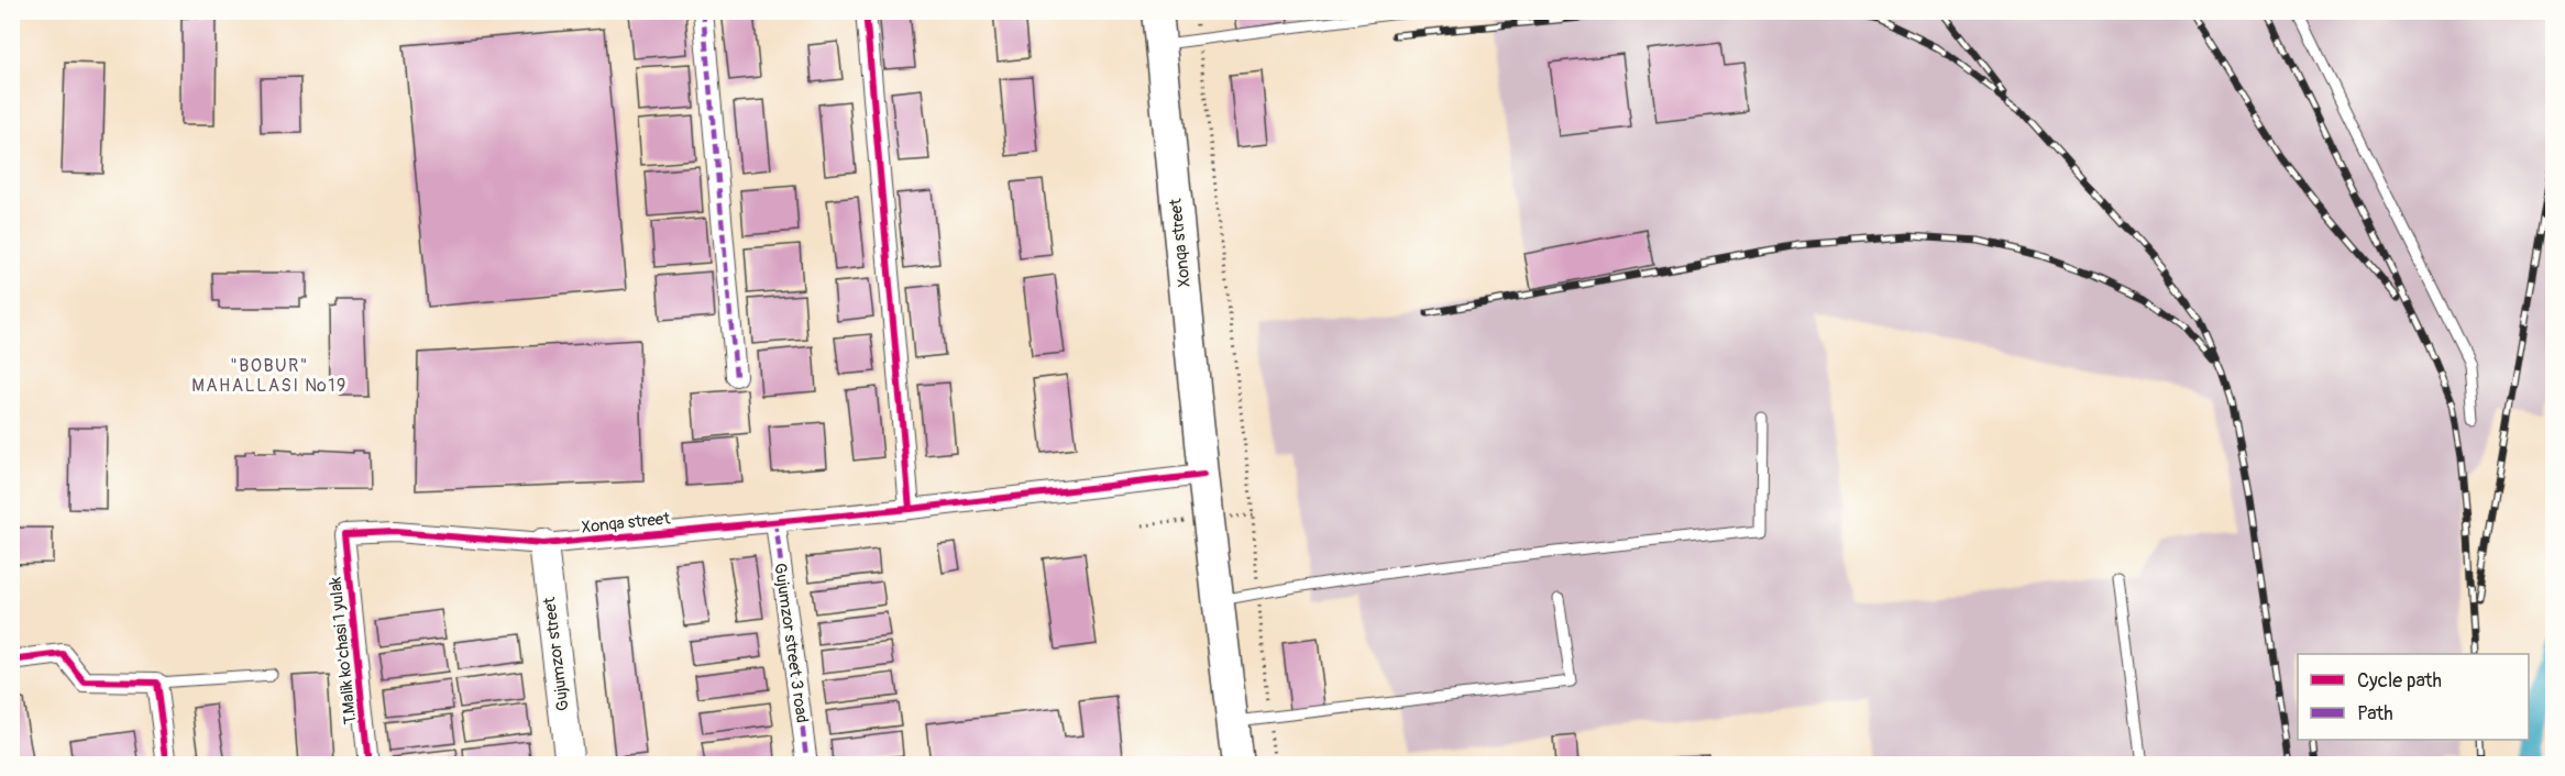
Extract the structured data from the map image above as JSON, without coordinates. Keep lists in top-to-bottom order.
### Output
{
  "streets": {
    "main road": ["Xonqa street"],
    "street": ["Gujumzor street 3 road", "T.Malik ko'chasi 1 yulak", "Gujumzor street"]
  },
  "crossings": [
    ["Xonqa street", "Gujumzor street 3 road"],
    ["Xonqa street", "T.Malik ko'chasi 1 yulak"],
    ["Xonqa street", "Gujumzor street"]
  ],
  "districts": ["\"BOBUR\" MAHALLASI №19"],
  "legend": ["Cycle path", "Path"]
}
